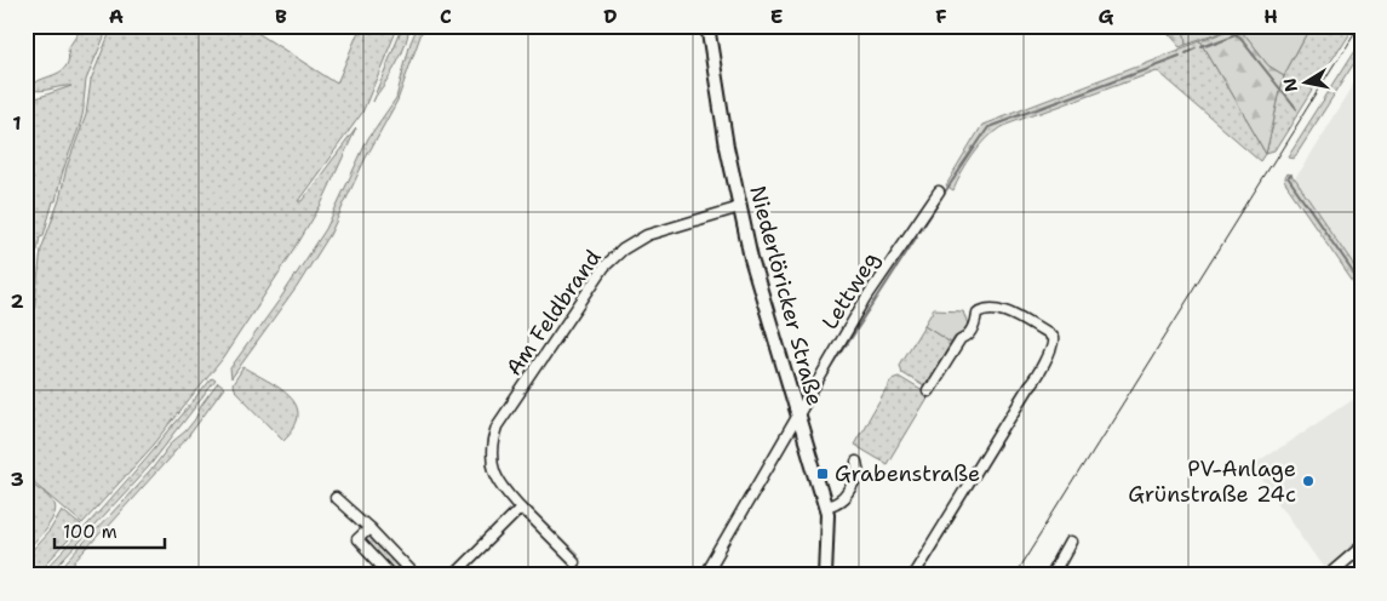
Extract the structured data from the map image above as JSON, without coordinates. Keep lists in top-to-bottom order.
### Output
{
  "streets": {
    "main road": ["Niederlöricker Straße"],
    "street": ["Lettweg", "Am Feldbrand"]
  },
  "crossings": [
    ["Lettweg", "Niederlöricker Straße"],
    ["Niederlöricker Straße", "Am Feldbrand"]
  ],
  "places": {
    "transit": ["Grabenstraße"],
    "other": ["PV-Anlage Grünstraße 24c"]
  },
  "scale_bar": "100 m",
  "north": "left",
  "grid": {
    "columns": [
      "A",
      "B",
      "C",
      "D",
      "E",
      "F",
      "G",
      "H"
    ],
    "rows": ["1", "2", "3"]
  }
}
